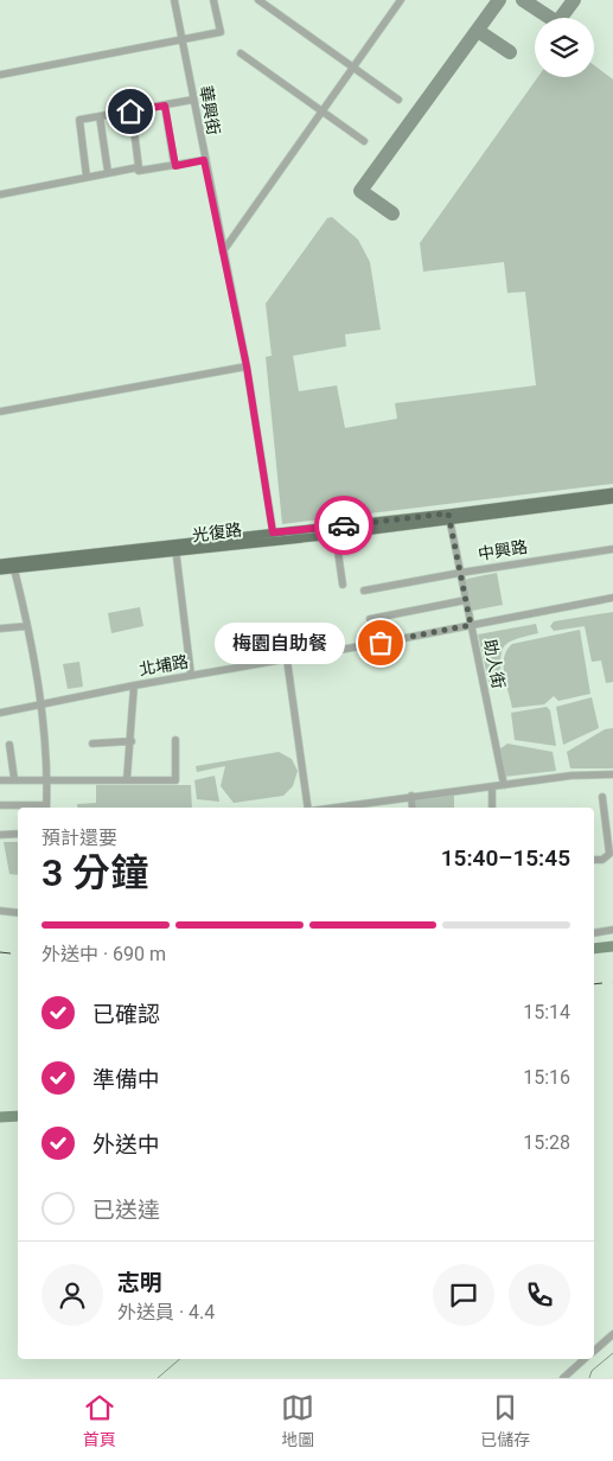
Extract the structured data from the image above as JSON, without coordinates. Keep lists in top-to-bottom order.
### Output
{
  "streets": {
    "main road": ["光復路"],
    "street": [
      "華興街",
      "中興路",
      "助人街",
      "北埔路"
    ]
  },
  "crossings": [
    ["華興街", "光復路"],
    ["光復路", "助人街"],
    ["中興路", "助人街"],
    ["助人街", "北埔路"]
  ],
  "places": ["梅園自助餐"],
  "page": {
    "bubble": "梅園自助餐",
    "heading": ["3 分鐘", "預計還要", "15:40–15:45"],
    "panel": ["志明", "外送員 · 4.4"],
    "bar": "外送中 · 690 m",
    "list": [
      ["已確認", "15:14"],
      ["準備中", "15:16"],
      ["外送中", "15:28"],
      "已送達"
    ],
    "tabs": ["首頁", "地圖", "已儲存"]
  }
}
